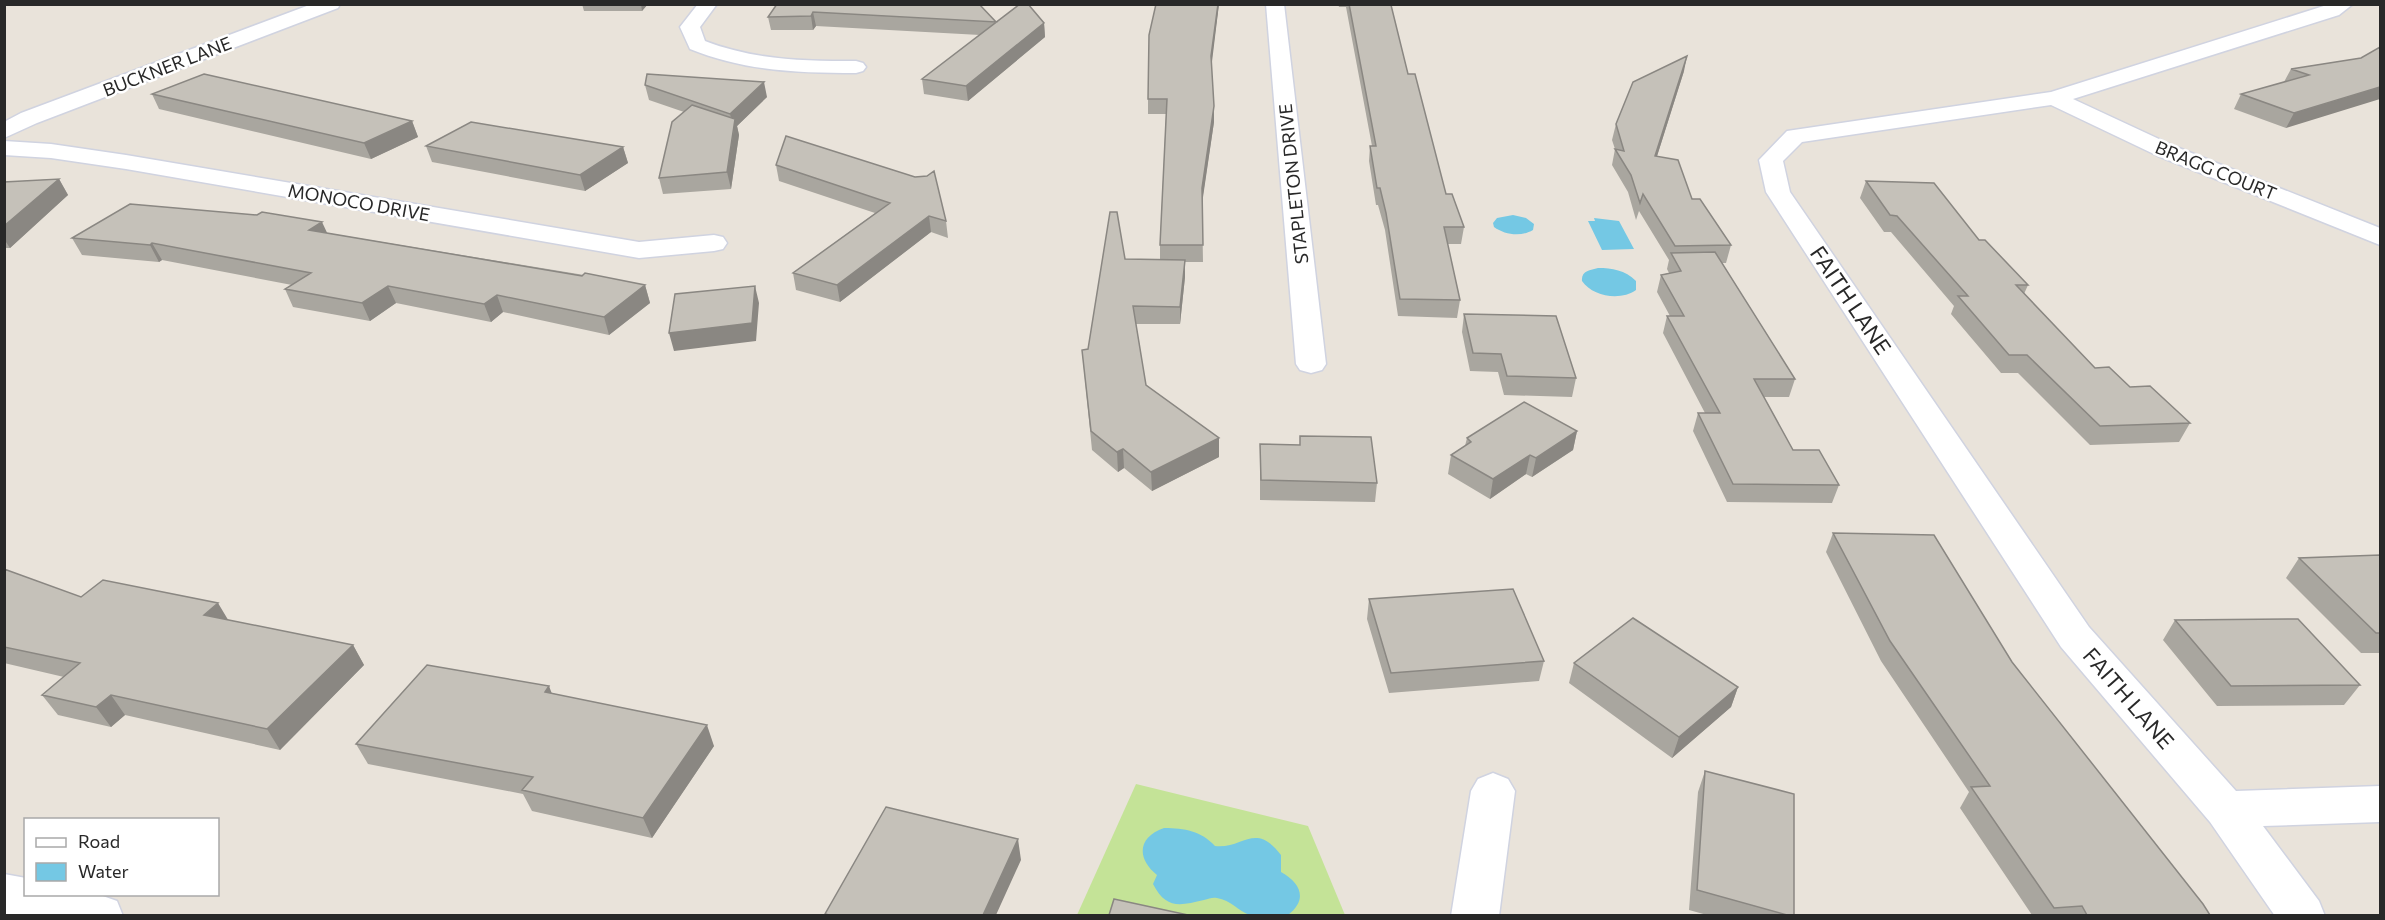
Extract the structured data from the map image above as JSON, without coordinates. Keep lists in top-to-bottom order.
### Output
{
  "streets": {
    "street": [
      "BUCKNER LANE",
      "BRAGG COURT",
      "STAPLETON DRIVE",
      "MONOCO DRIVE",
      "FAITH LANE"
    ]
  },
  "crossings": [
    ["BRAGG COURT", "FAITH LANE"]
  ],
  "legend": ["Road", "Water"]
}
